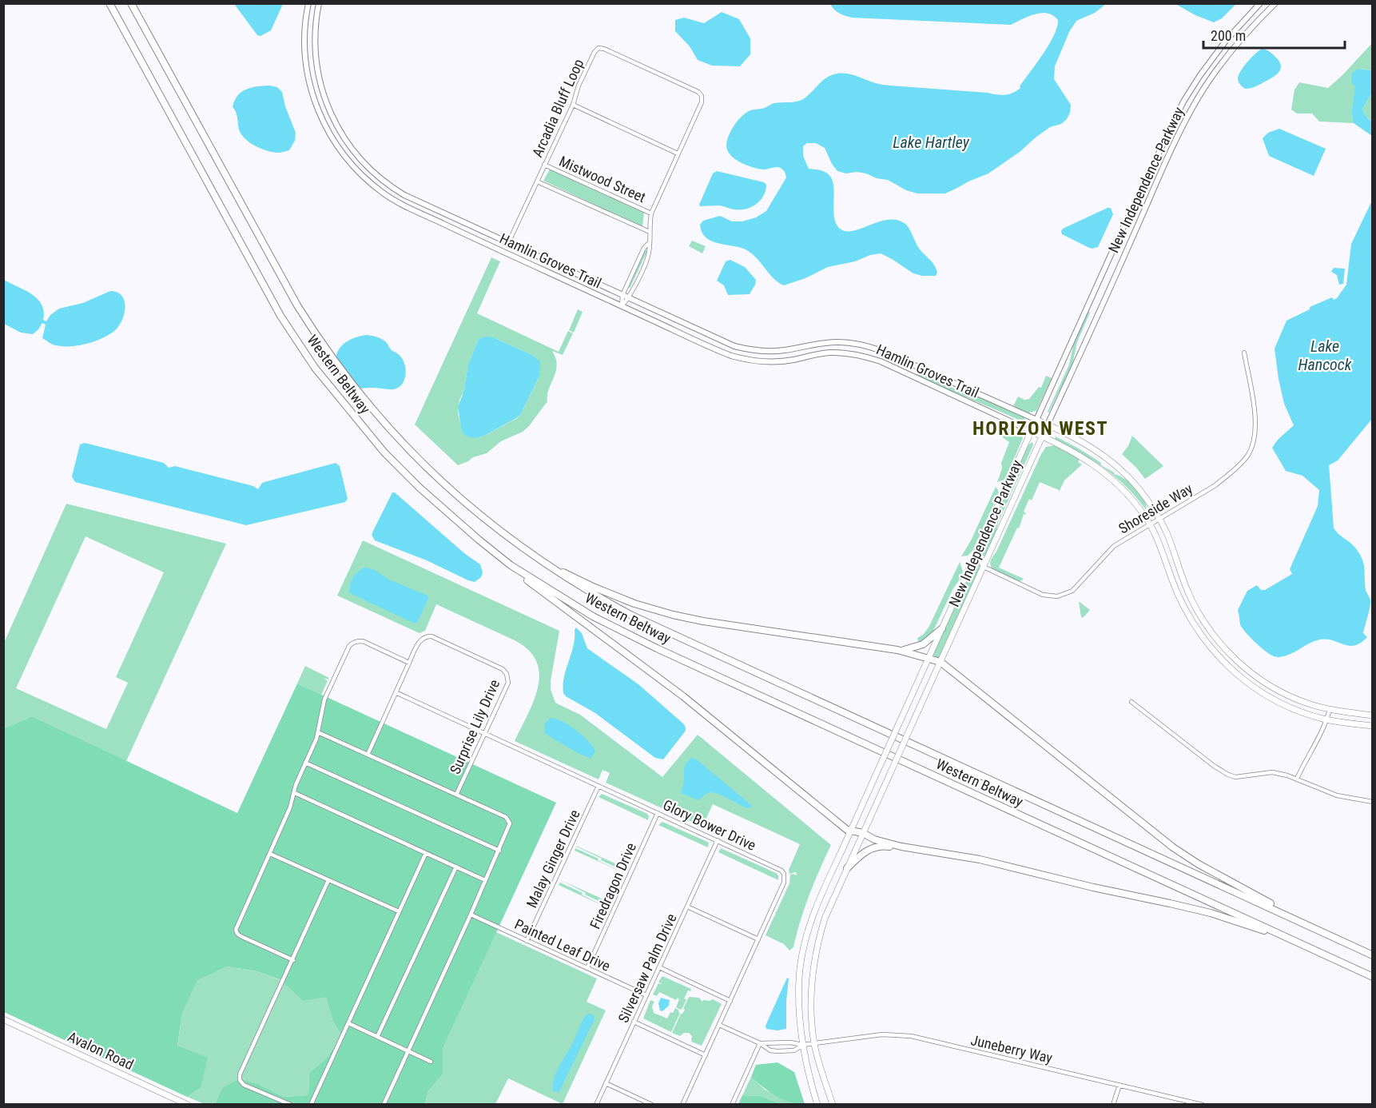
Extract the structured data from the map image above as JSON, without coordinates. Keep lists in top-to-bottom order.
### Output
{
  "streets": {
    "highway": ["Western Beltway"],
    "main road": ["New Independence Parkway", "Hamlin Groves Trail", "Avalon Road"],
    "street": [
      "Arcadia Bluff Loop",
      "Mistwood Street",
      "Shoreside Way",
      "Surprise Lily Drive",
      "Glory Bower Drive",
      "Malay Ginger Drive",
      "Firedragon Drive",
      "Painted Leaf Drive",
      "Silversaw Palm Drive",
      "Juneberry Way"
    ]
  },
  "crossings": [
    ["Arcadia Bluff Loop", "Mistwood Street"],
    ["Arcadia Bluff Loop", "Hamlin Groves Trail"],
    ["New Independence Parkway", "Hamlin Groves Trail"],
    ["New Independence Parkway", "Shoreside Way"],
    ["New Independence Parkway", "Juneberry Way"],
    ["Hamlin Groves Trail", "Shoreside Way"],
    ["Surprise Lily Drive", "Glory Bower Drive"],
    ["Glory Bower Drive", "Malay Ginger Drive"],
    ["Glory Bower Drive", "Firedragon Drive"],
    ["Glory Bower Drive", "Silversaw Palm Drive"],
    ["Malay Ginger Drive", "Painted Leaf Drive"],
    ["Firedragon Drive", "Painted Leaf Drive"],
    ["Painted Leaf Drive", "Silversaw Palm Drive"]
  ],
  "districts": ["HORIZON WEST"],
  "water": ["Lake Hartley", "Lake Hancock"],
  "scale_bar": "200 m"
}
